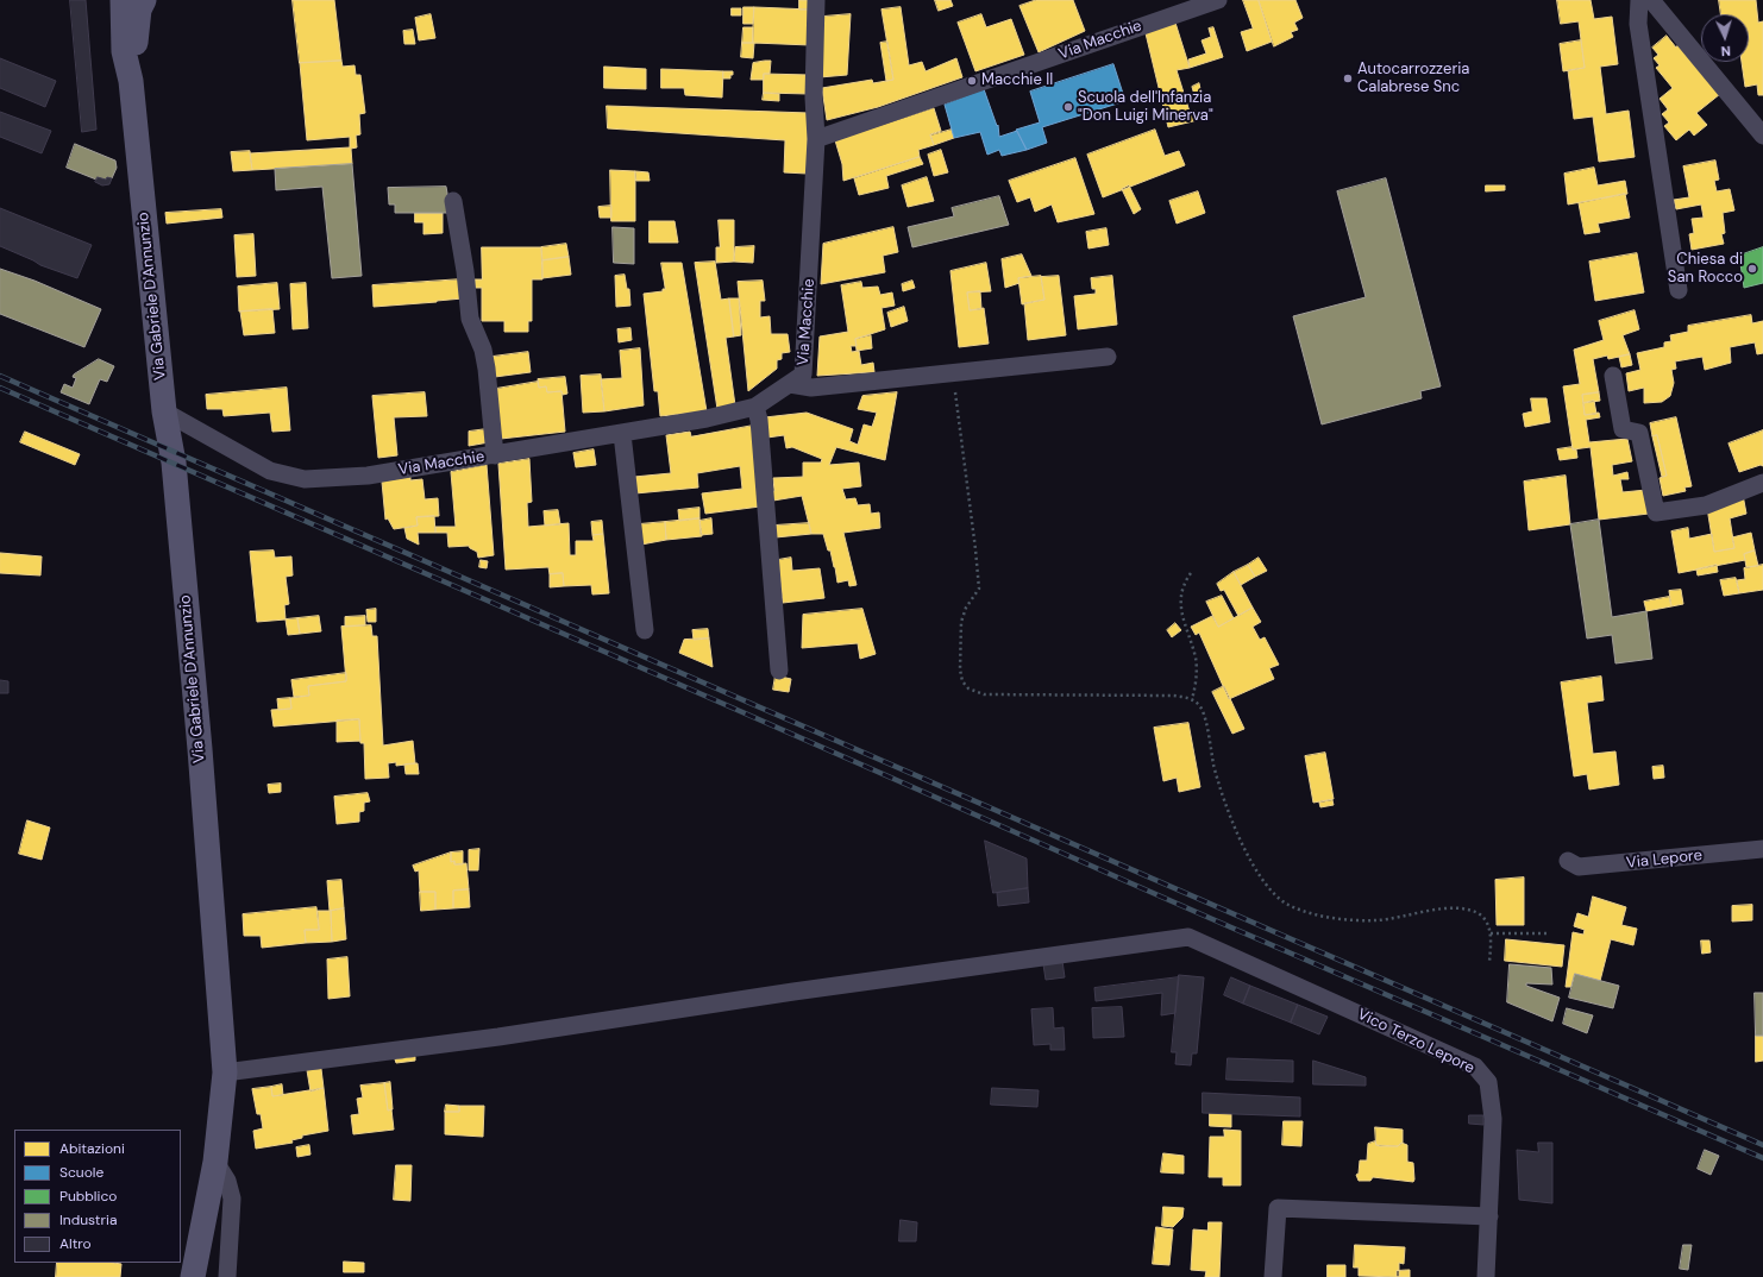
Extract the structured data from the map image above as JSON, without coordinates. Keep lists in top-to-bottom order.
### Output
{
  "streets": {
    "street": [
      "Via Macchie",
      "Via Gabriele D'Annunzio",
      "Via Lepore",
      "Vico Terzo Lepore"
    ]
  },
  "crossings": [
    ["Via Macchie", "Via Gabriele D'Annunzio"],
    ["Via Gabriele D'Annunzio", "Vico Terzo Lepore"]
  ],
  "places": [
    "Autocarrozzeria Calabrese Snc",
    "Macchie II",
    "Scuola dell'Infanzia \"Don Luigi Minerva\"",
    "Chiesa di San Rocco"
  ],
  "legend": [
    "Abitazioni",
    "Scuole",
    "Pubblico",
    "Industria",
    "Altro"
  ],
  "north": "bottom"
}
